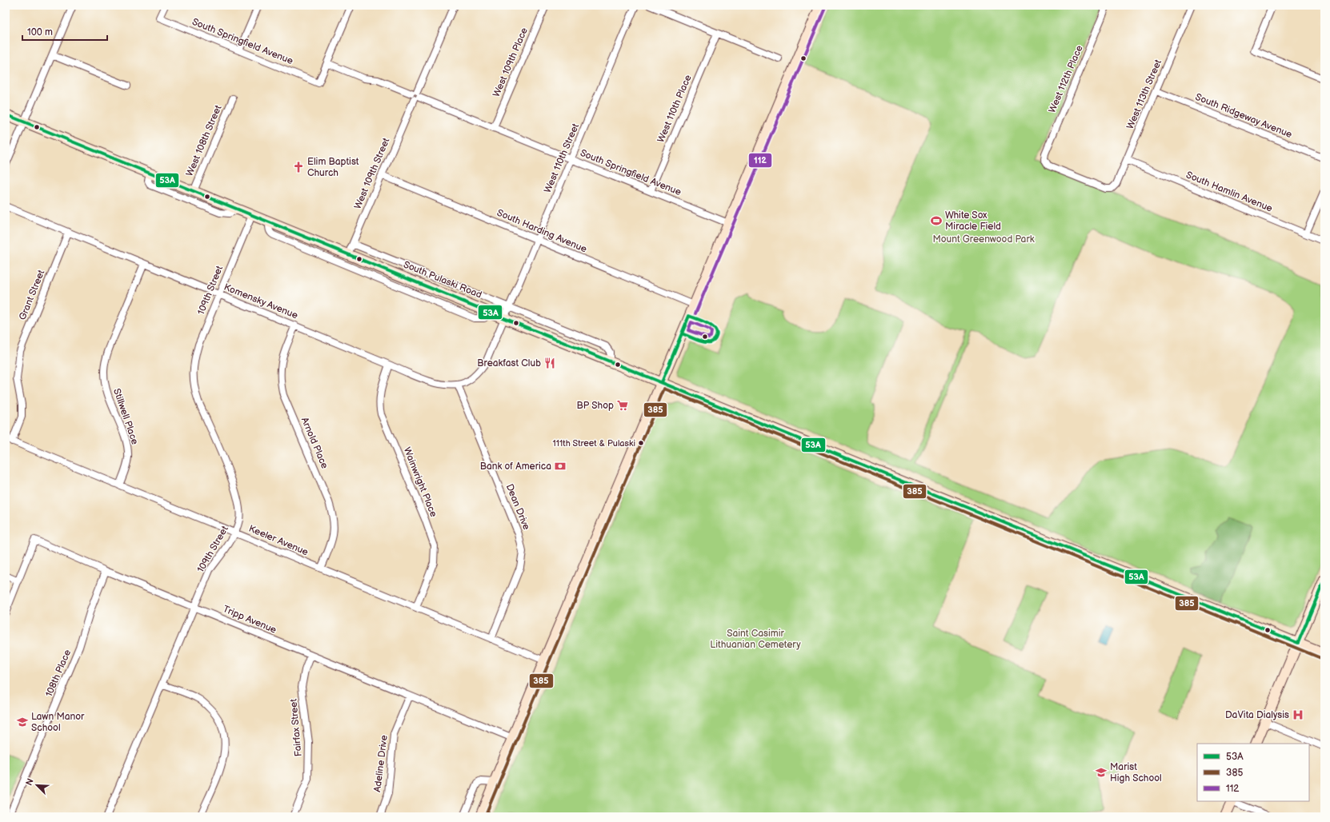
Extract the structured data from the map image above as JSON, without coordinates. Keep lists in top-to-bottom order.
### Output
{
  "streets": {
    "main road": ["South Pulaski Road"],
    "street": [
      "South Springfield Avenue",
      "West 109th Place",
      "West 112th Place",
      "West 113th Street",
      "West 110th Place",
      "South Ridgeway Avenue",
      "West 108th Street",
      "West 110th Street",
      "West 109th Street",
      "South Hamlin Avenue",
      "South Harding Avenue",
      "109th Street",
      "Grant Street",
      "Komensky Avenue",
      "Stillwell Place",
      "Arnold Place",
      "Wainwright Place",
      "Dean Drive",
      "Keeler Avenue",
      "Tripp Avenue",
      "108th Place",
      "Fairfax Street",
      "Adeline Drive"
    ]
  },
  "crossings": [
    ["South Springfield Avenue", "West 109th Place"],
    ["South Springfield Avenue", "West 110th Place"],
    ["South Springfield Avenue", "West 110th Street"],
    ["South Springfield Avenue", "West 109th Street"],
    ["West 112th Place", "West 113th Street"],
    ["West 113th Street", "South Ridgeway Avenue"],
    ["West 113th Street", "South Hamlin Avenue"],
    ["West 108th Street", "South Pulaski Road"],
    ["West 110th Street", "South Harding Avenue"],
    ["West 110th Street", "South Pulaski Road"],
    ["West 110th Street", "Komensky Avenue"],
    ["West 110th Street", "Dean Drive"],
    ["West 109th Street", "South Harding Avenue"],
    ["West 109th Street", "South Pulaski Road"],
    ["South Pulaski Road", "109th Street"],
    ["109th Street", "Komensky Avenue"],
    ["109th Street", "Keeler Avenue"],
    ["109th Street", "Tripp Avenue"],
    ["Grant Street", "Komensky Avenue"],
    ["Grant Street", "Keeler Avenue"],
    ["Komensky Avenue", "Stillwell Place"],
    ["Komensky Avenue", "Arnold Place"],
    ["Komensky Avenue", "Wainwright Place"],
    ["Komensky Avenue", "Dean Drive"],
    ["Stillwell Place", "Keeler Avenue"],
    ["Arnold Place", "Keeler Avenue"],
    ["Wainwright Place", "Keeler Avenue"],
    ["Dean Drive", "Keeler Avenue"],
    ["Tripp Avenue", "108th Place"],
    ["Tripp Avenue", "Fairfax Street"],
    ["Tripp Avenue", "Adeline Drive"]
  ],
  "parks": ["Mount Greenwood Park", "Saint Casimir Lithuanian Cemetery"],
  "places": {
    "church": ["Elim Baptist Church"],
    "sports": ["White Sox Miracle Field"],
    "restaurant": ["Breakfast Club"],
    "supermarket": ["BP Shop"],
    "other": ["111th Street & Pulaski"],
    "bank": ["Bank of America"],
    "hospital": ["DaVita Dialysis"],
    "school or university": ["Lawn Manor School", "Marist High School"]
  },
  "lines": ["transit line 112", "transit line 53A", "transit line 385"],
  "legend": ["53A", "385", "112"],
  "scale_bar": "100 m",
  "north": "top left"
}
